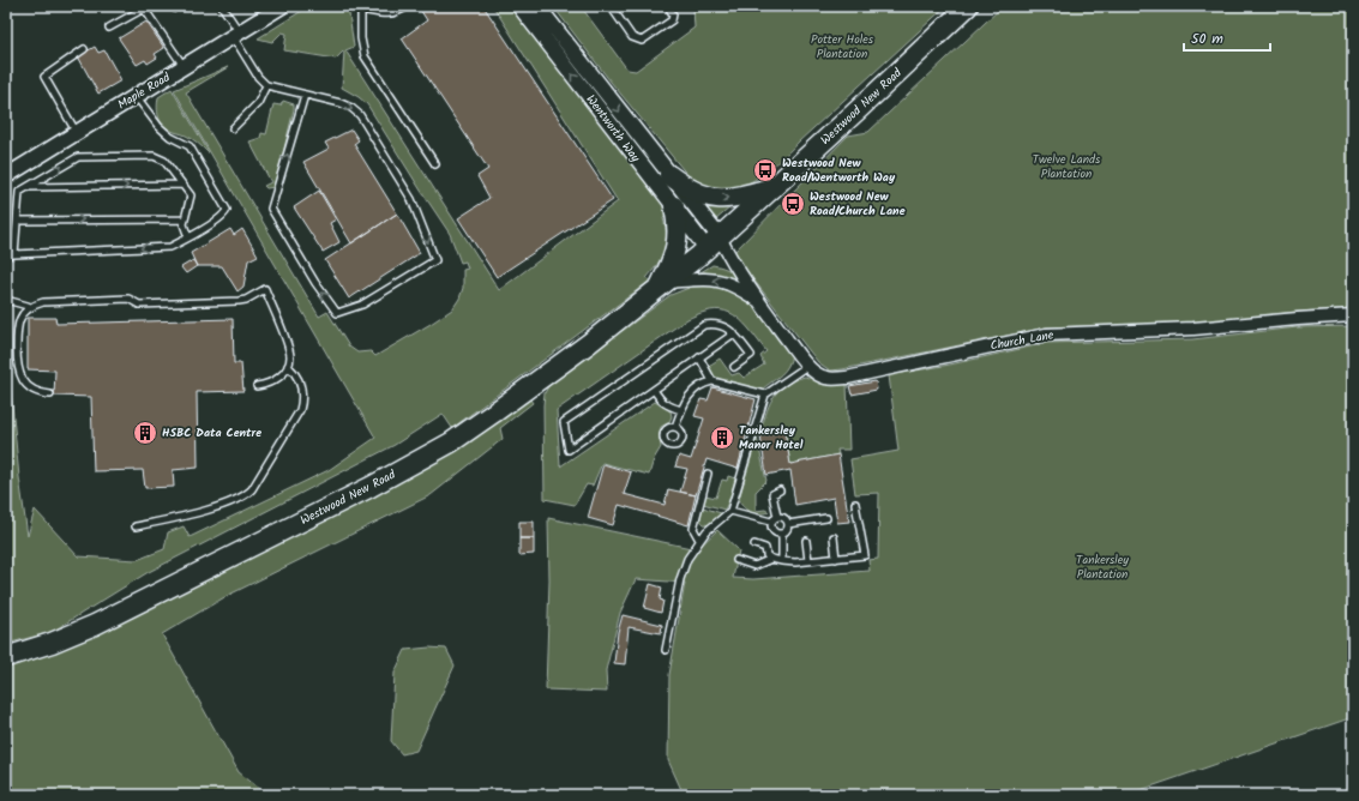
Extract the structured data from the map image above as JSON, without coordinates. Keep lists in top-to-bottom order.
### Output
{
  "streets": {
    "highway": ["Westwood New Road"],
    "street": ["Maple Road", "Wentworth Way", "Church Lane"]
  },
  "crossings": [
    ["Westwood New Road", "Wentworth Way"],
    ["Westwood New Road", "Church Lane"],
    ["Wentworth Way", "Church Lane"]
  ],
  "parks": ["Potter Holes Plantation", "Twelve Lands Plantation", "Tankersley Plantation"],
  "places": {
    "bus stop": ["Westwood New Road/Wentworth Way", "Westwood New Road/Church Lane"],
    "building": ["HSBC Data Centre", "Tankersley Manor Hotel"]
  },
  "scale_bar": "50 m"
}
